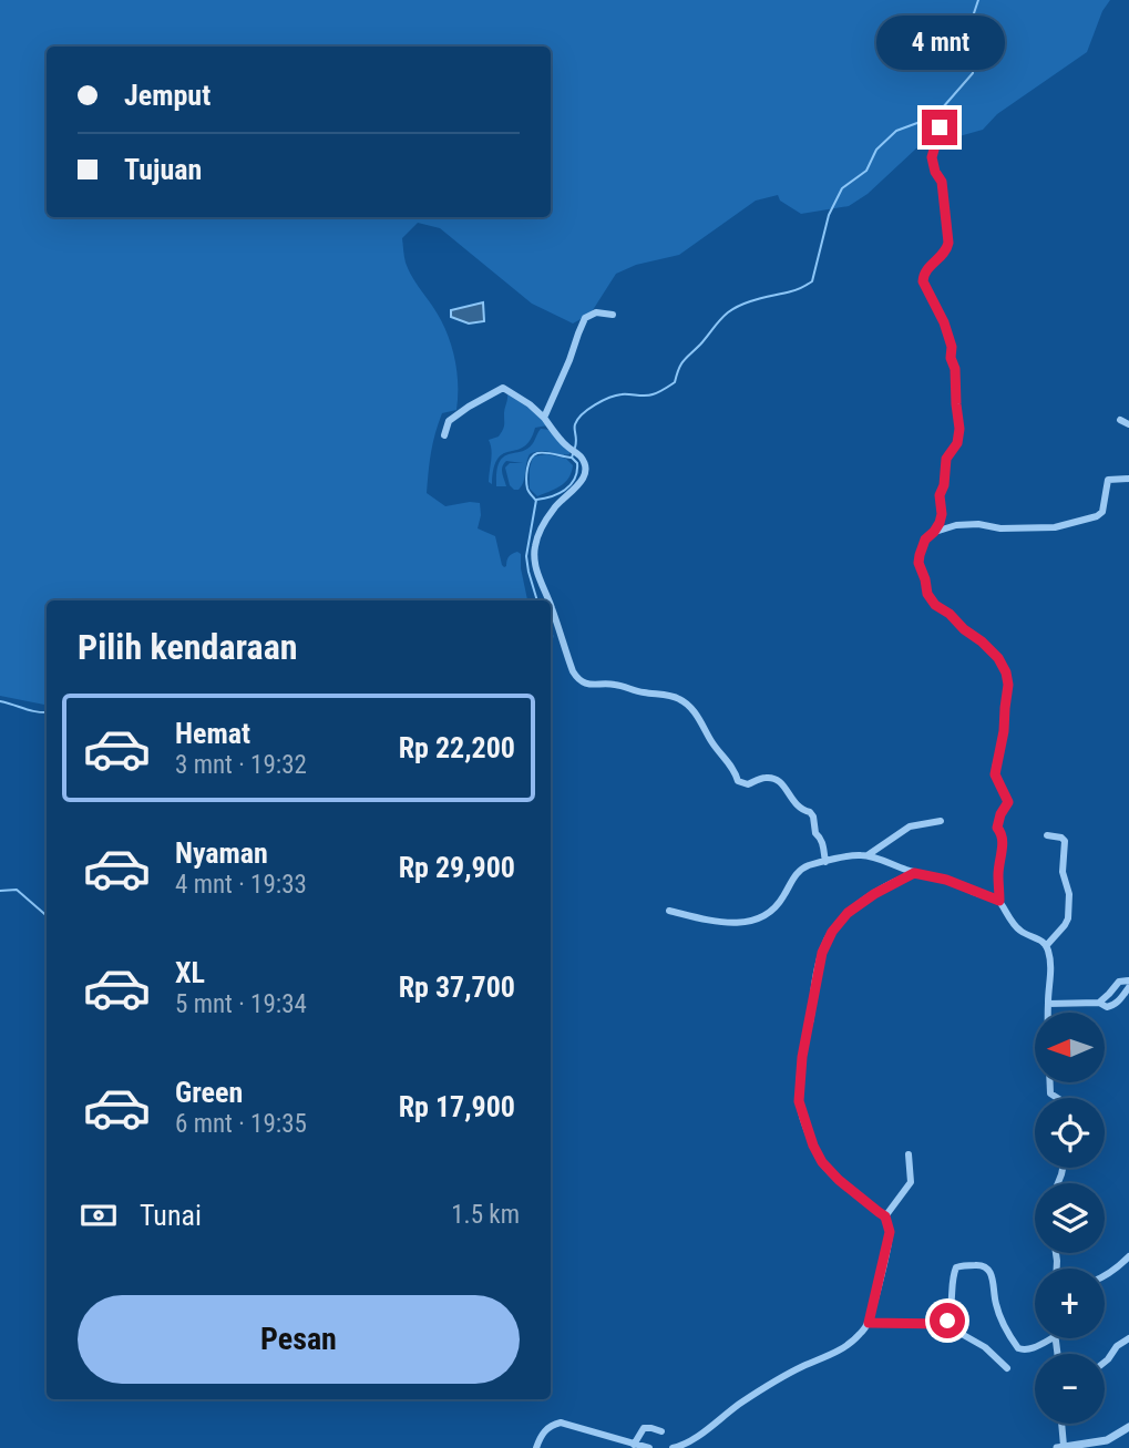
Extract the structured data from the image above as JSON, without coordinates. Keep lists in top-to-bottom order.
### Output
{
  "north": "left",
  "page": {
    "bubble": "4 mnt",
    "banner": ["Jemput", "Tujuan"],
    "heading": "Pilih kendaraan",
    "list": [
      {
        "name": "Hemat",
        "note": "3 mnt · 19:32",
        "value": "Rp 22,200"
      },
      {
        "name": "Nyaman",
        "note": "4 mnt · 19:33",
        "value": "Rp 29,900"
      },
      {
        "name": "XL",
        "note": "5 mnt · 19:34",
        "value": "Rp 37,700"
      },
      {
        "name": "Green",
        "note": "6 mnt · 19:35",
        "value": "Rp 17,900"
      }
    ],
    "map_buttons": ["+", "−"],
    "pay": ["Tunai", "1.5 km"],
    "buttons": "Pesan"
  }
}
